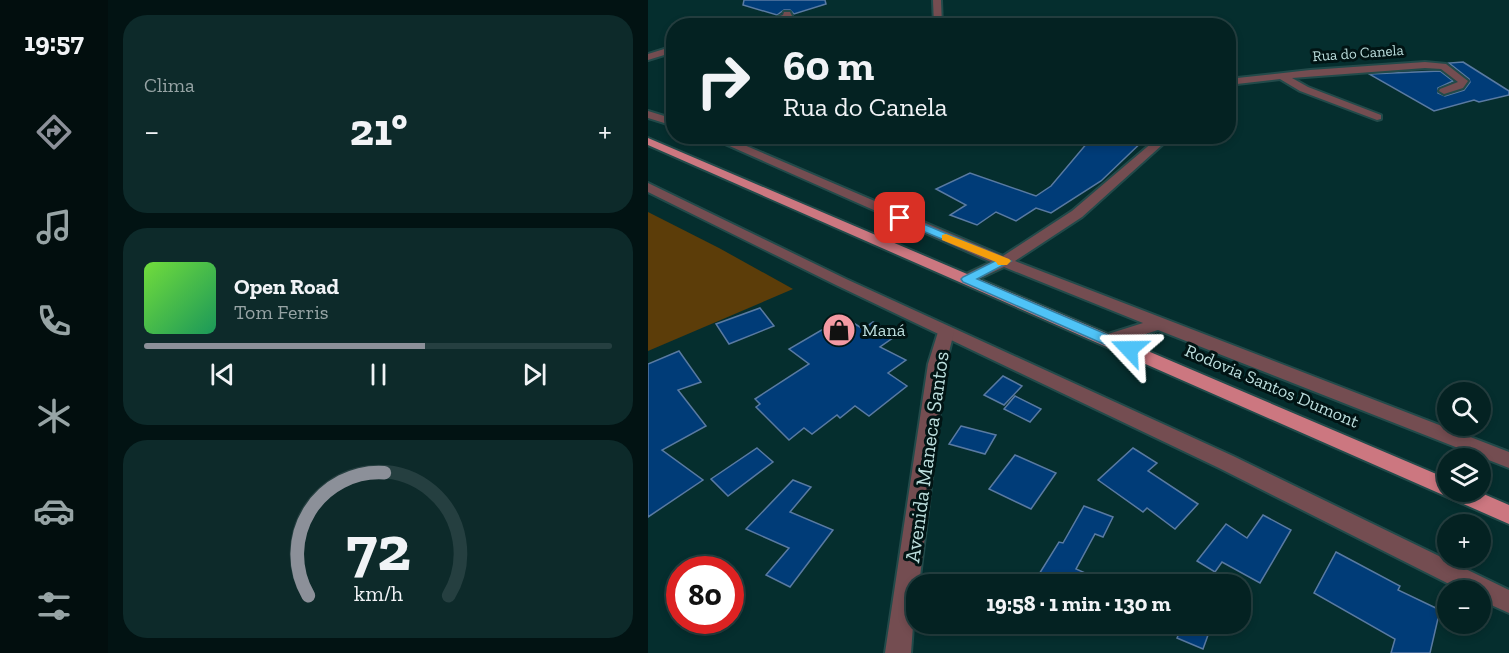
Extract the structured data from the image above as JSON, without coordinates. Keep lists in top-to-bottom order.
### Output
{
  "streets": {
    "highway": ["Rodovia Santos Dumont"],
    "street": ["Rua do Canela", "Avenida Maneca Santos"]
  },
  "places": {
    "shop": ["Maná"]
  },
  "page": {
    "tabs": "19:57",
    "tile": "Clima",
    "turn": ["60 m", "Rua do Canela"],
    "heat": ["−", "21°", "+"],
    "song": ["Open Road", "Tom Ferris"],
    "map_buttons": ["+", "−"],
    "limit": "80",
    "trip": "19:58 · 1 min · 130 m",
    "gauge": ["72", "km/h"]
  }
}
